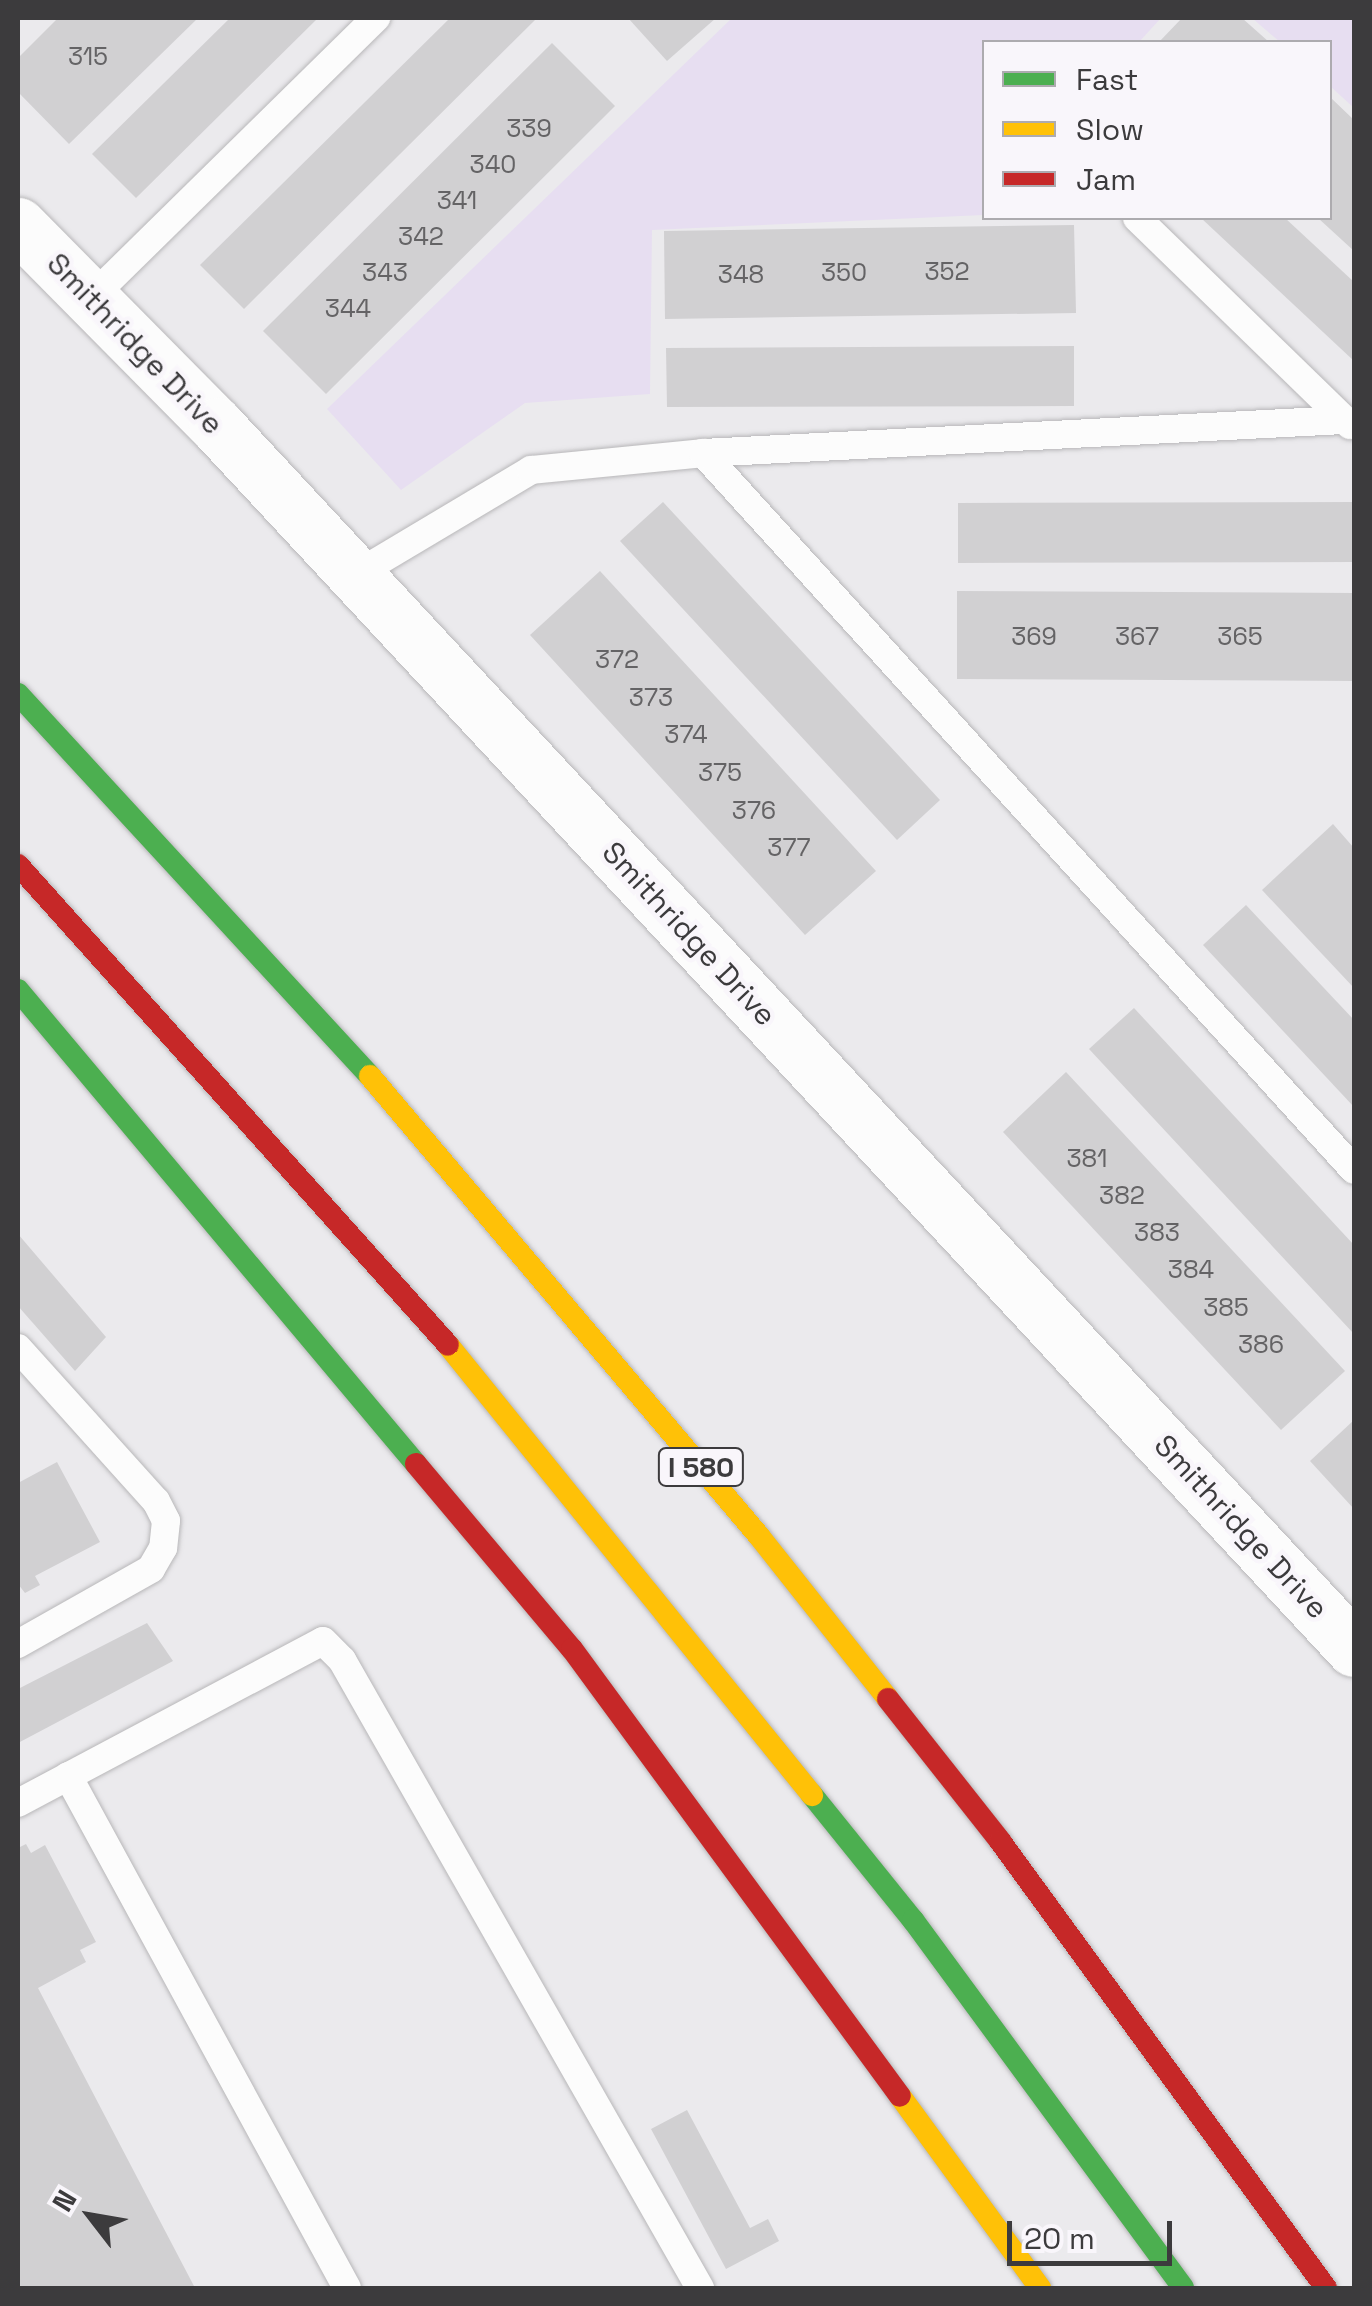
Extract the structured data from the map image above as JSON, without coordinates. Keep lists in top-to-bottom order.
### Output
{
  "streets": {
    "highway": ["I 580"],
    "street": ["Smithridge Drive"]
  },
  "house_numbers": [
    "315",
    "339",
    "340",
    "341",
    "342",
    "352",
    "343",
    "350",
    "348",
    "344",
    "369",
    "367",
    "365",
    "372",
    "373",
    "374",
    "375",
    "376",
    "377",
    "381",
    "382",
    "383",
    "384",
    "385",
    "386"
  ],
  "legend": ["Fast", "Slow", "Jam"],
  "scale_bar": "20 m",
  "north": "top left"
}
